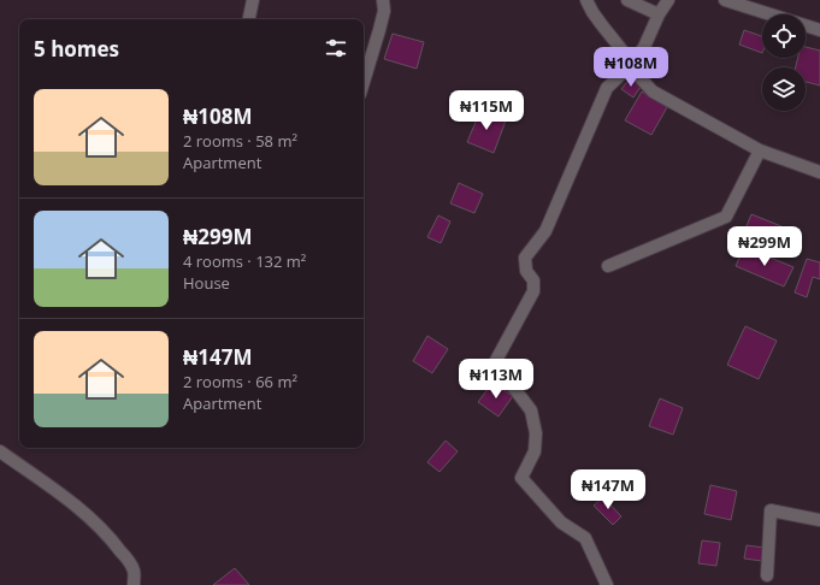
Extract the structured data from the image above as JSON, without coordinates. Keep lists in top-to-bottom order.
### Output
{
  "page": {
    "heading": "5 homes",
    "price": [
      "₦108M",
      "₦115M",
      "₦299M",
      "₦113M",
      "₦147M"
    ],
    "list": [
      {
        "name": "₦108M",
        "note": "2 rooms · 58 m² · Apartment"
      },
      {
        "name": "₦299M",
        "note": "4 rooms · 132 m² · House"
      },
      {
        "name": "₦147M",
        "note": "2 rooms · 66 m² · Apartment"
      }
    ]
  }
}
